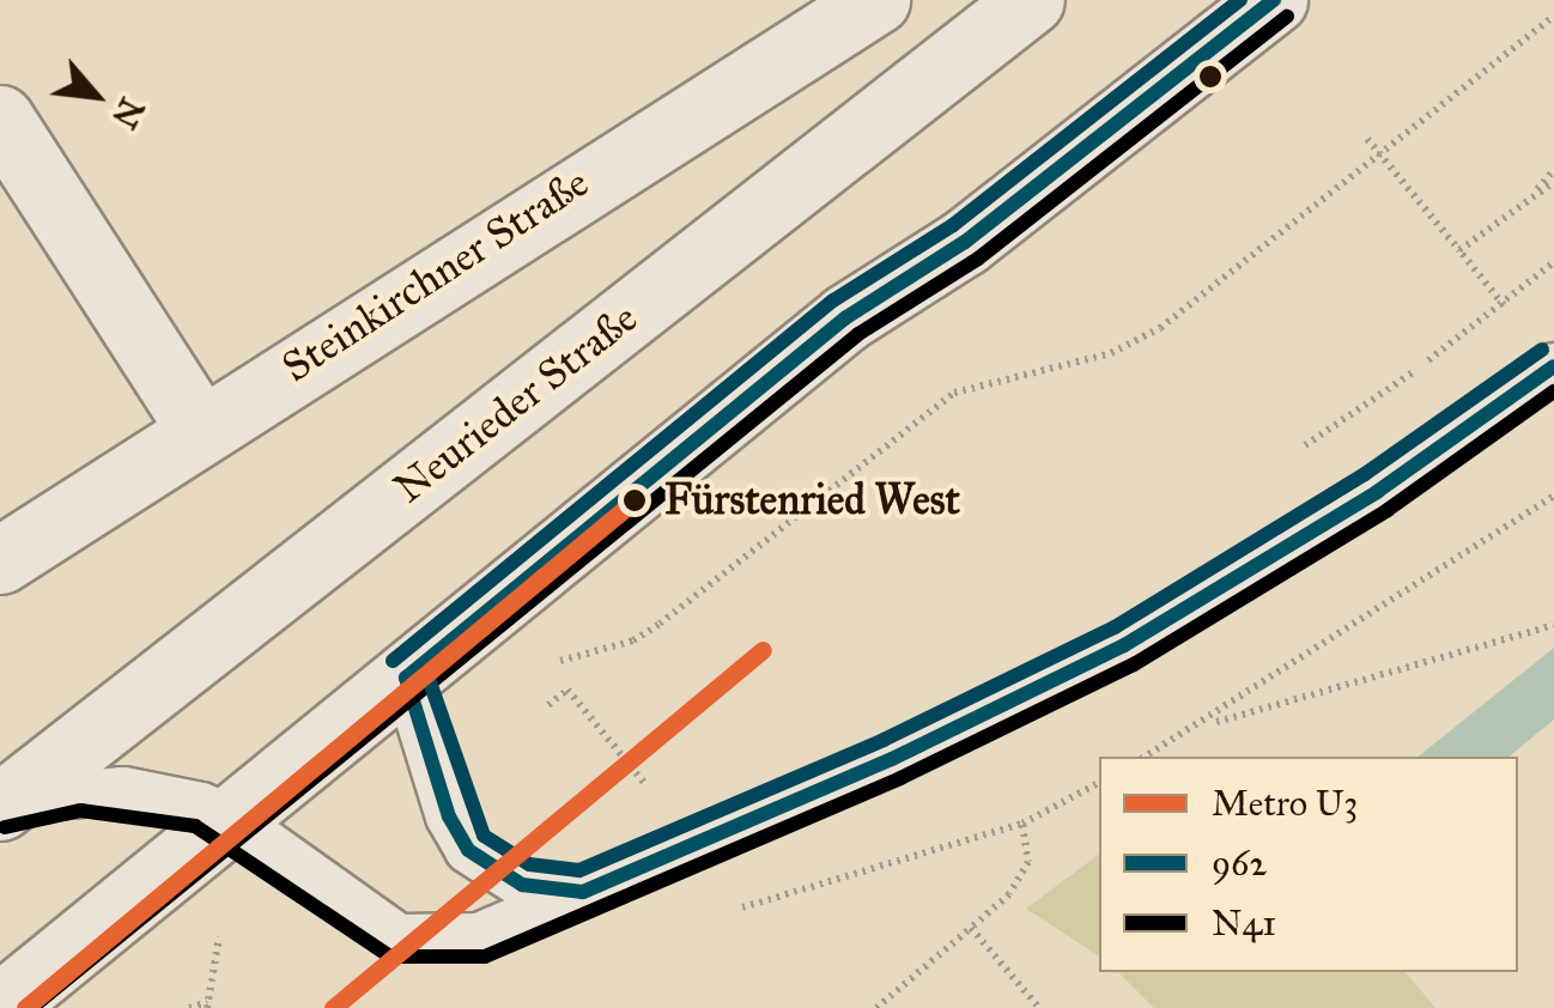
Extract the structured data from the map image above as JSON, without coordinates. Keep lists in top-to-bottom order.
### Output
{
  "streets": {
    "main road": ["Steinkirchner Straße", "Neurieder Straße"]
  },
  "places": ["Fürstenried West"],
  "lines": ["transit line 962", "transit line N41", "metro line U3"],
  "legend": ["Metro U3", "962", "N41"],
  "north": "bottom right"
}
